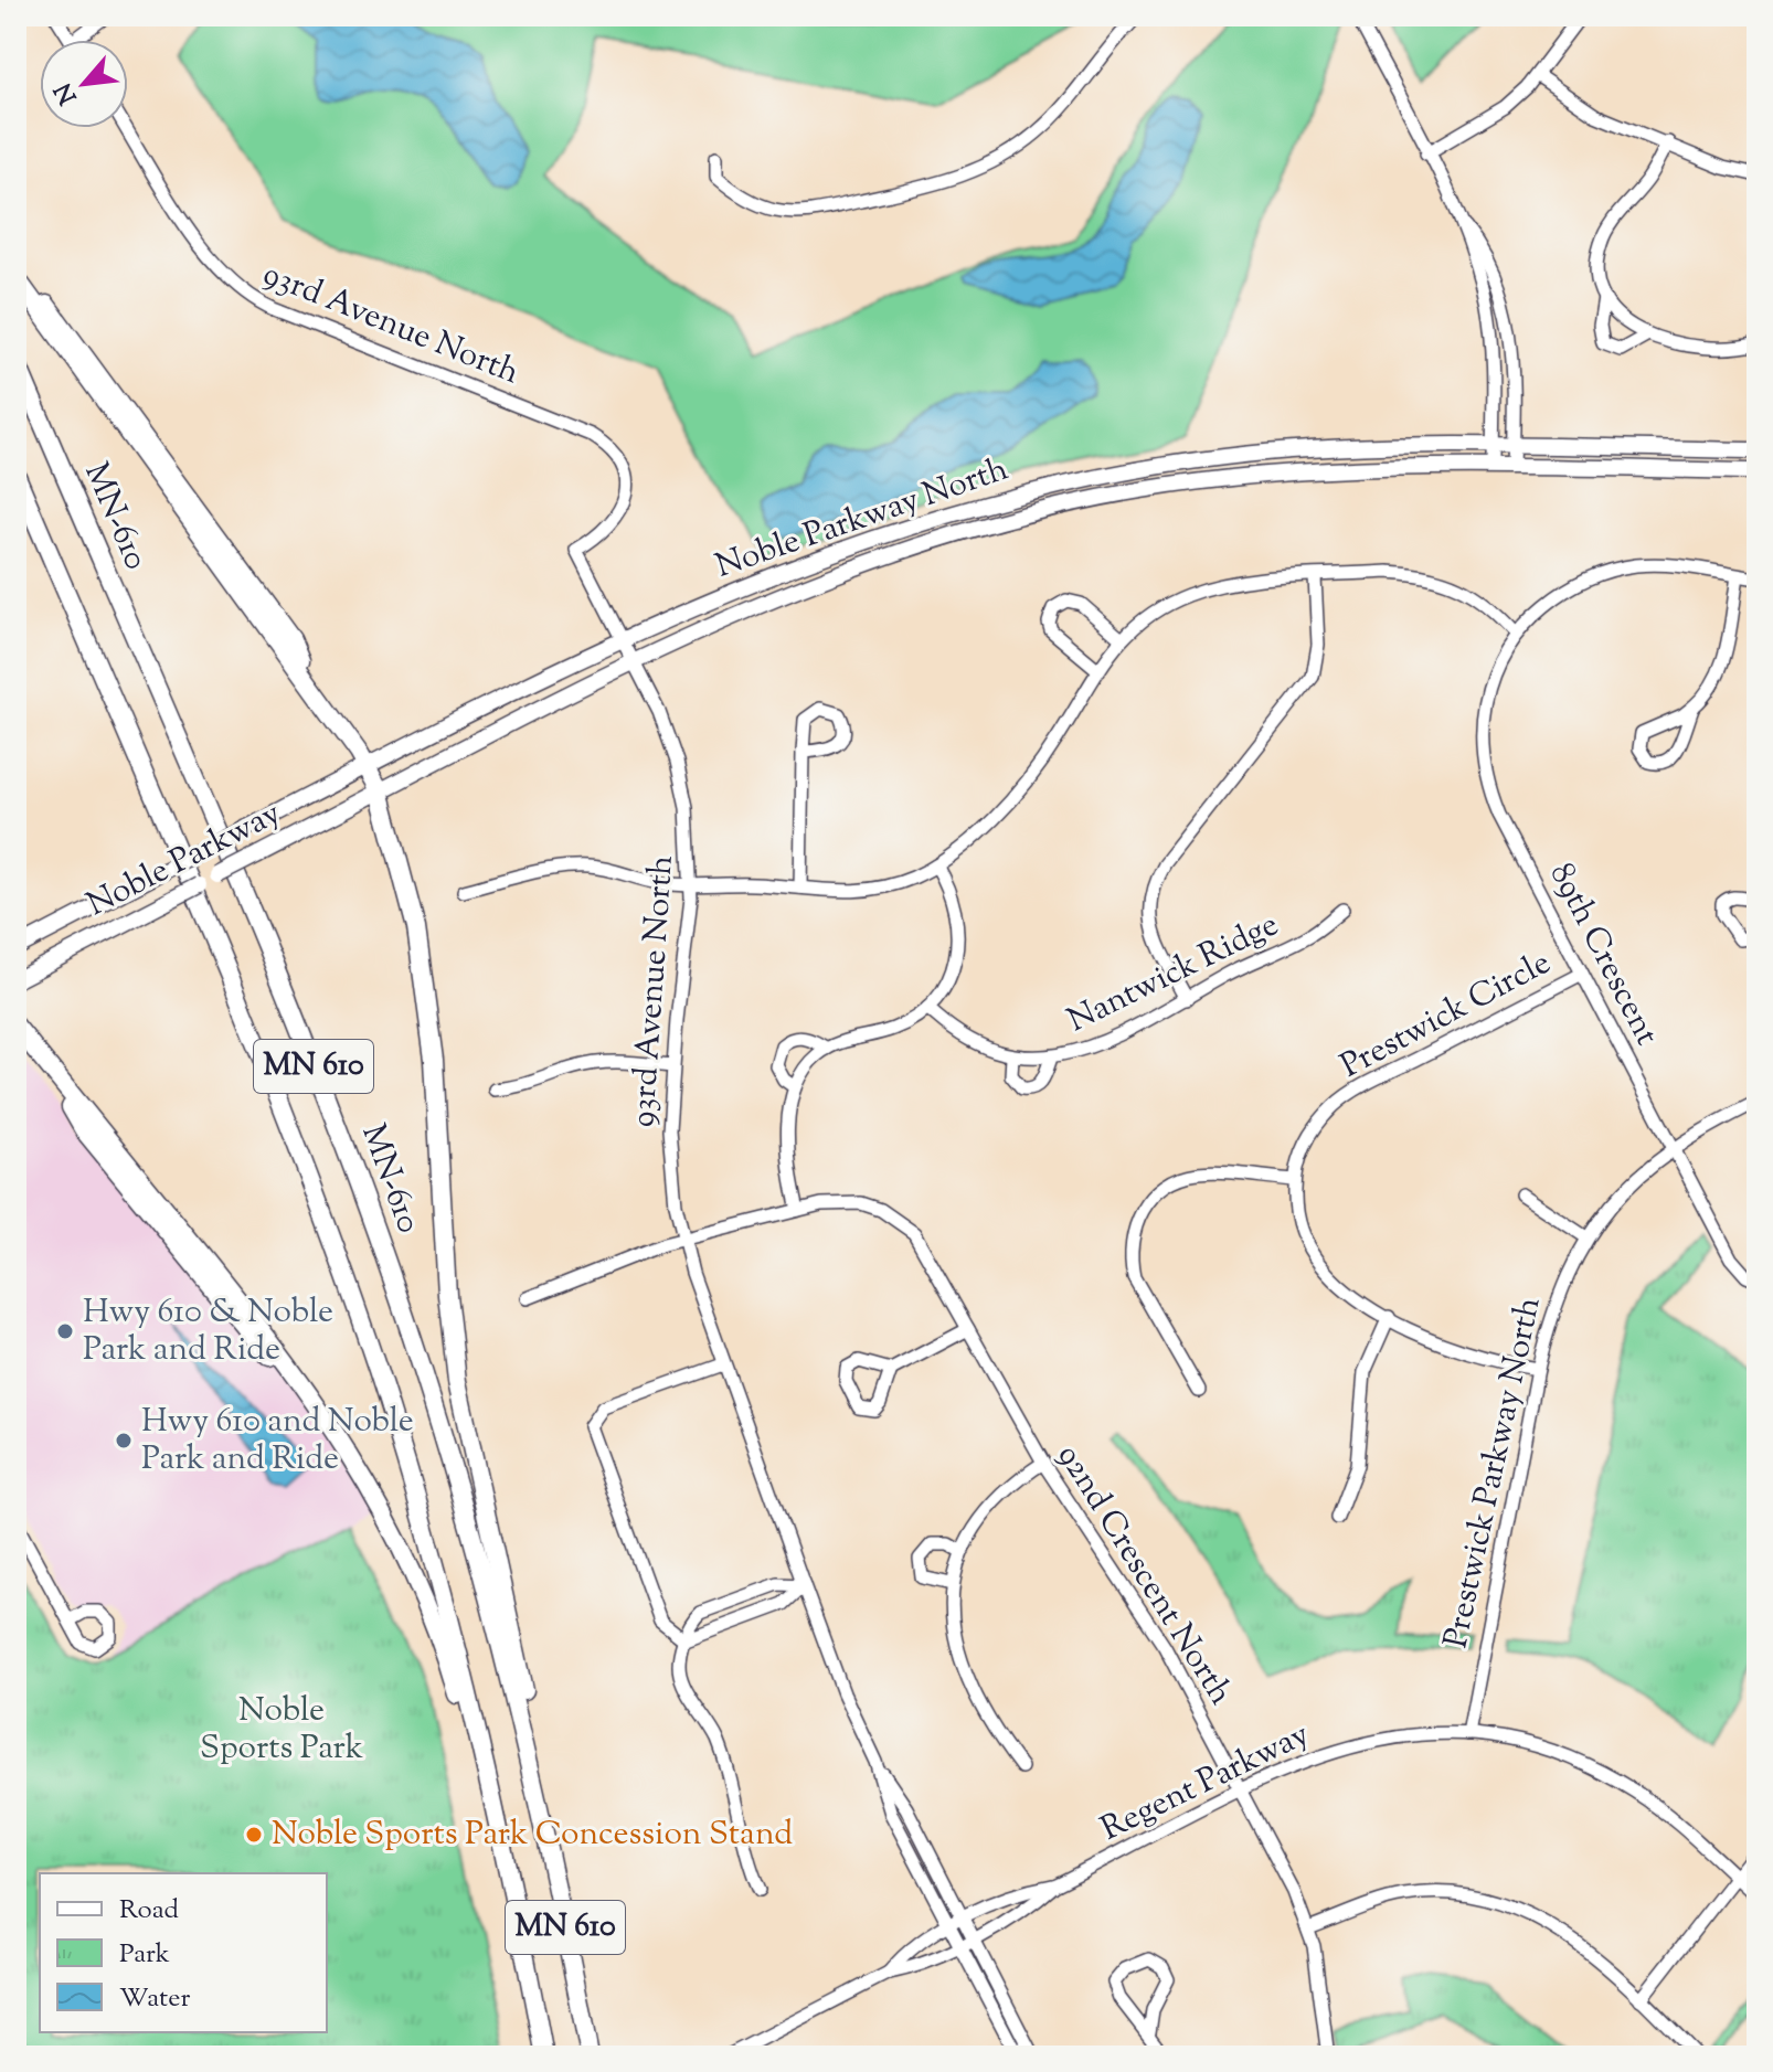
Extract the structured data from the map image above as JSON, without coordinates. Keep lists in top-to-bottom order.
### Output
{
  "streets": {
    "highway": ["MN-610", "MN 610"],
    "main road": ["Noble Parkway North", "Noble Parkway"],
    "street": [
      "93rd Avenue North",
      "89th Crescent",
      "Nantwick Ridge",
      "Prestwick Circle",
      "Prestwick Parkway North",
      "92nd Crescent North",
      "Regent Parkway"
    ]
  },
  "crossings": [
    ["93rd Avenue North", "Noble Parkway North"],
    ["93rd Avenue North", "Regent Parkway"],
    ["Noble Parkway North", "Noble Parkway"],
    ["89th Crescent", "Prestwick Circle"],
    ["89th Crescent", "Prestwick Parkway North"],
    ["Prestwick Circle", "Prestwick Parkway North"],
    ["Prestwick Parkway North", "Regent Parkway"],
    ["92nd Crescent North", "Regent Parkway"]
  ],
  "parks": ["Noble Sports Park"],
  "places": ["Hwy 610 & Noble Park and Ride", "Hwy 610 and Noble Park and Ride", "Noble Sports Park Concession Stand"],
  "legend": ["Road", "Park", "Water"],
  "north": "bottom left"
}
